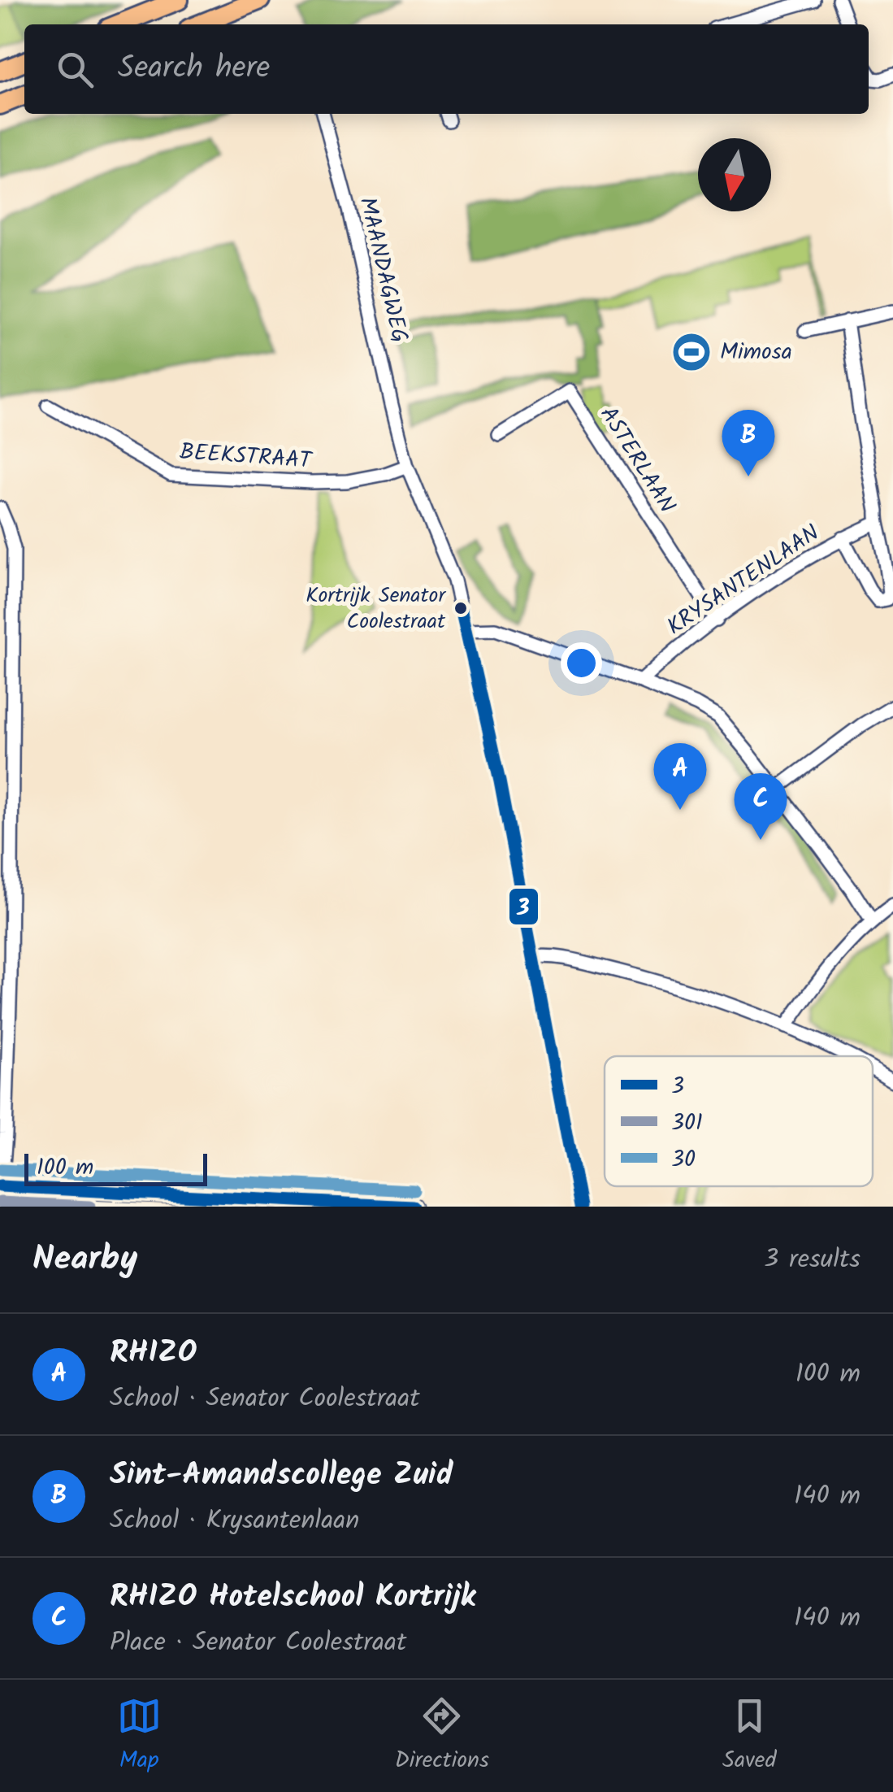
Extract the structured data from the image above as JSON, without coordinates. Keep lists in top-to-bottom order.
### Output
{
  "streets": {
    "street": [
      "MAANDAGWEG",
      "BEEKSTRAAT",
      "ASTERLAAN",
      "KRYSANTENLAAN"
    ]
  },
  "crossings": [
    ["MAANDAGWEG", "BEEKSTRAAT"],
    ["ASTERLAAN", "KRYSANTENLAAN"]
  ],
  "places": {
    "sports": ["Mimosa"],
    "other": ["Kortrijk Senator Coolestraat"]
  },
  "lines": ["transit line 3", "transit line 30", "transit line 301"],
  "legend": ["3", "301", "30"],
  "scale_bar": "100 m",
  "north": "bottom",
  "page": {
    "search": "Search here",
    "pins": ["B", "A", "C"],
    "scale": "100 m",
    "heading": ["Nearby", "3 results"],
    "list": [
      {
        "mark": "A",
        "name": "RHIZO",
        "note": "School · Senator Coolestraat",
        "value": "100 m"
      },
      {
        "mark": "B",
        "name": "Sint-Amandscollege Zuid",
        "note": "School · Krysantenlaan",
        "value": "140 m"
      },
      {
        "mark": "C",
        "name": "RHIZO Hotelschool Kortrijk",
        "note": "Place · Senator Coolestraat",
        "value": "140 m"
      }
    ],
    "nav": ["Map", "Directions", "Saved"]
  }
}
